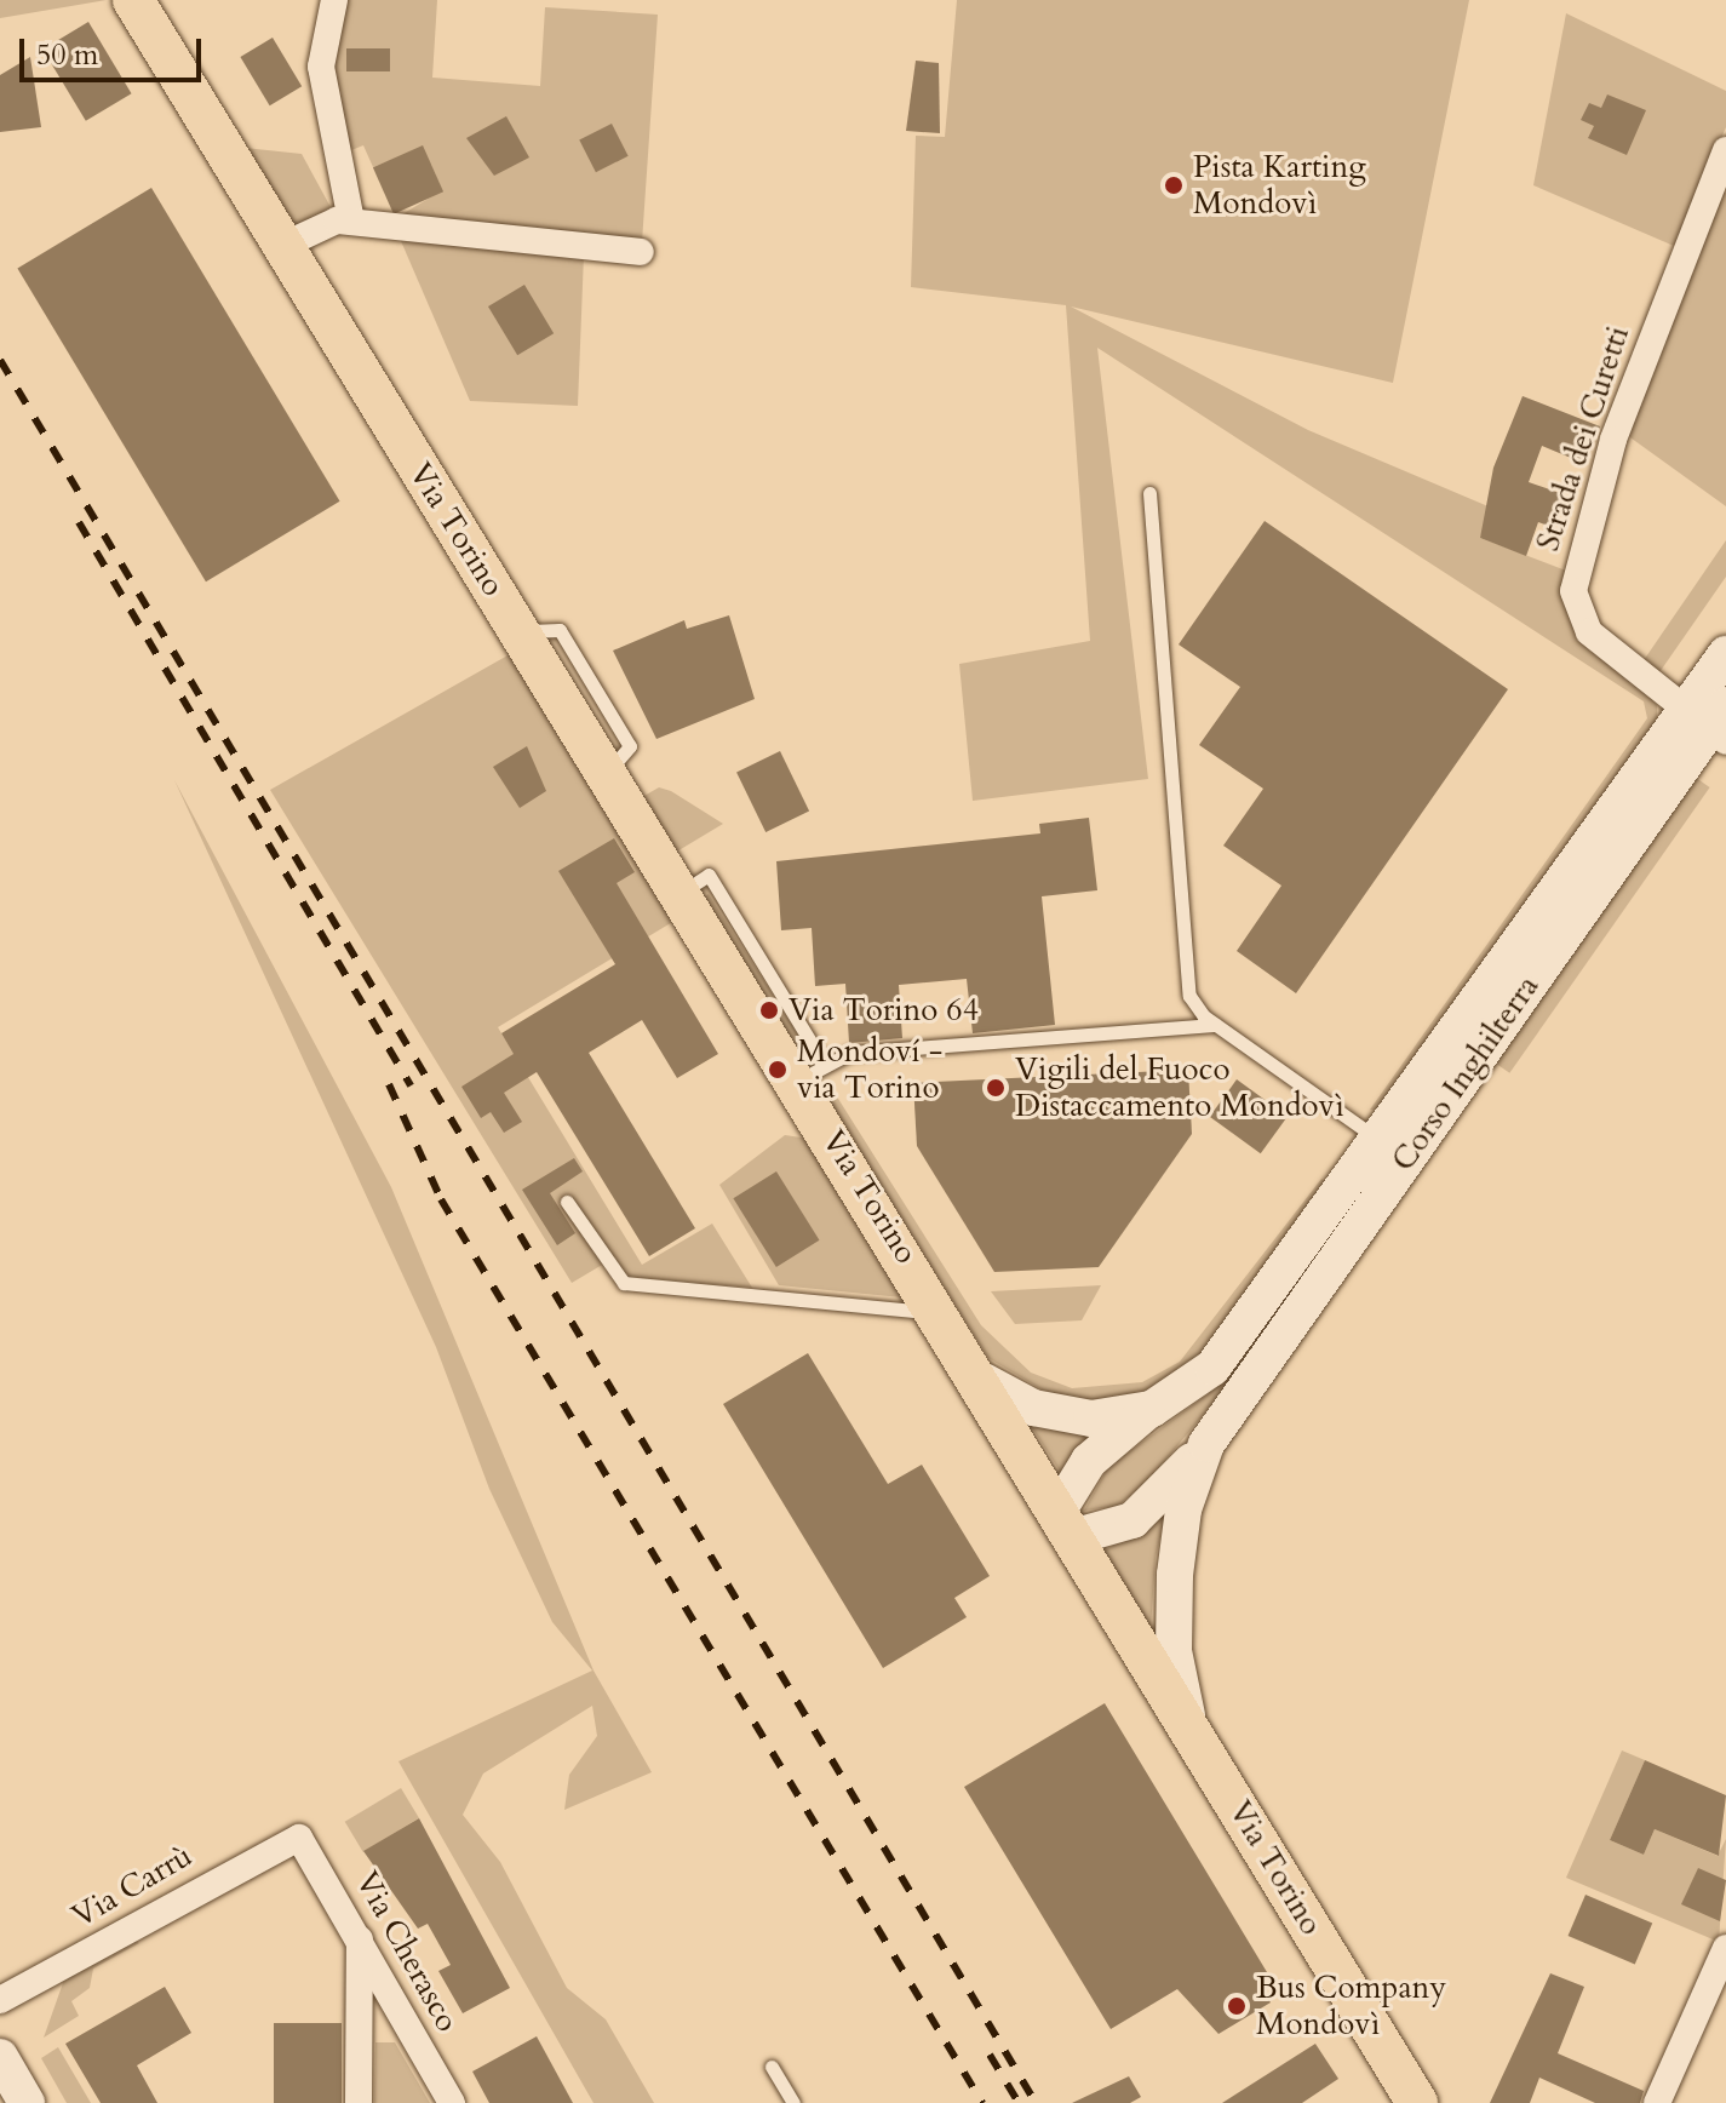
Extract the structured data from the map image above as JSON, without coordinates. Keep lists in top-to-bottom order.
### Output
{
  "streets": {
    "main road": ["Via Torino"],
    "street": [
      "Strada dei Curetti",
      "Corso Inghilterra",
      "Via Carrù",
      "Via Cherasco"
    ]
  },
  "crossings": [
    ["Strada dei Curetti", "Corso Inghilterra"],
    ["Via Torino", "Corso Inghilterra"],
    ["Via Carrù", "Via Cherasco"]
  ],
  "places": [
    "Pista Karting Mondovì",
    "Via Torino 64",
    "Mondoví - via Torino",
    "Vigili del Fuoco Distaccamento Mondovì",
    "Bus Company Mondovì"
  ],
  "scale_bar": "50 m"
}
